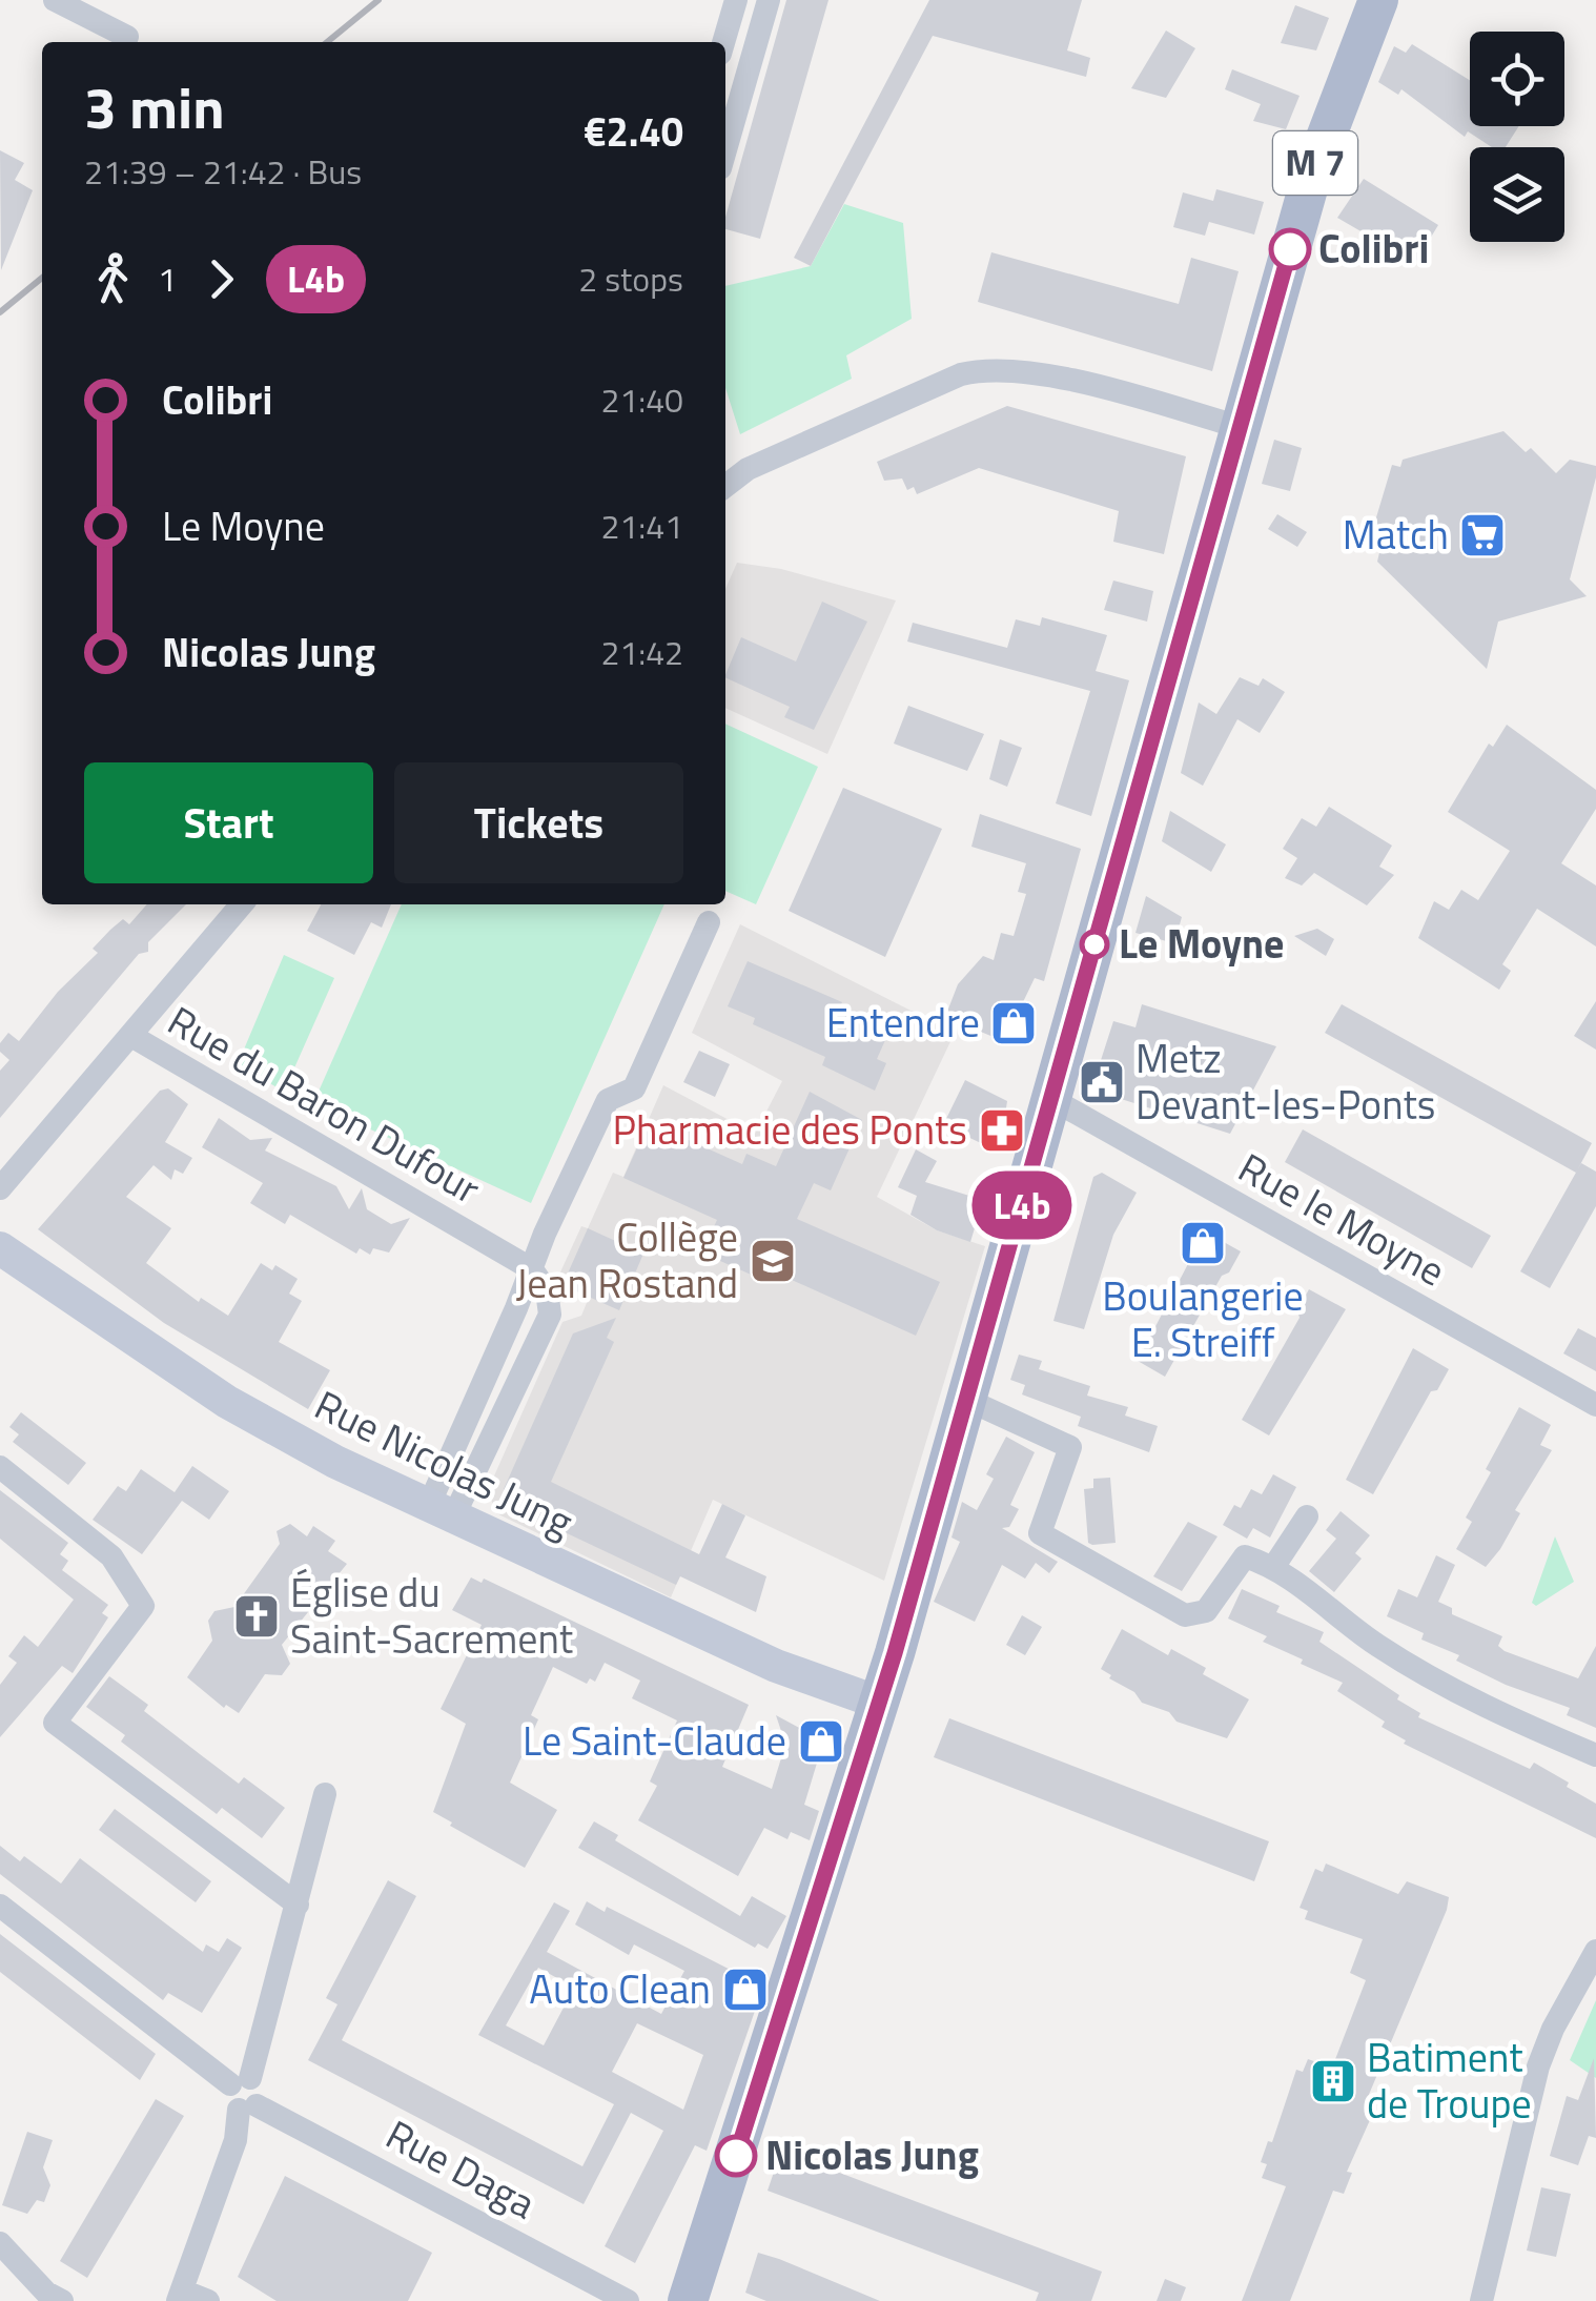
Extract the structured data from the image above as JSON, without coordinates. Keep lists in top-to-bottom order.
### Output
{
  "streets": {
    "main road": ["M 7", "Rue Nicolas Jung"],
    "street": ["Rue du Baron Dufour", "Rue le Moyne", "Rue Daga"]
  },
  "crossings": [
    ["M 7", "Rue le Moyne"],
    ["M 7", "Rue Nicolas Jung"]
  ],
  "places": {
    "other": ["Colibri", "Le Moyne", "Nicolas Jung"],
    "supermarket": ["Match"],
    "shop": [
      "Entendre",
      "Boulangerie E. Streiff",
      "Le Saint-Claude",
      "Auto Clean"
    ],
    "public building": ["Metz Devant-les-Ponts"],
    "pharmacy": ["Pharmacie des Ponts"],
    "school or university": ["Collège Jean Rostand"],
    "church": ["Église du Saint-Sacrement"],
    "building": ["Batiment de Troupe"]
  },
  "lines": ["bus line L4b"],
  "page": {
    "on_map": "L4b",
    "heading": ["3 min", "21:39 – 21:42 · Bus", "€2.40"],
    "legs": ["1", "L4b", "2 stops"],
    "list": [
      {
        "name": "Colibri",
        "value": "21:40"
      },
      {
        "name": "Le Moyne",
        "value": "21:41"
      },
      {
        "name": "Nicolas Jung",
        "value": "21:42"
      }
    ],
    "buttons": ["Start", "Tickets"]
  }
}
